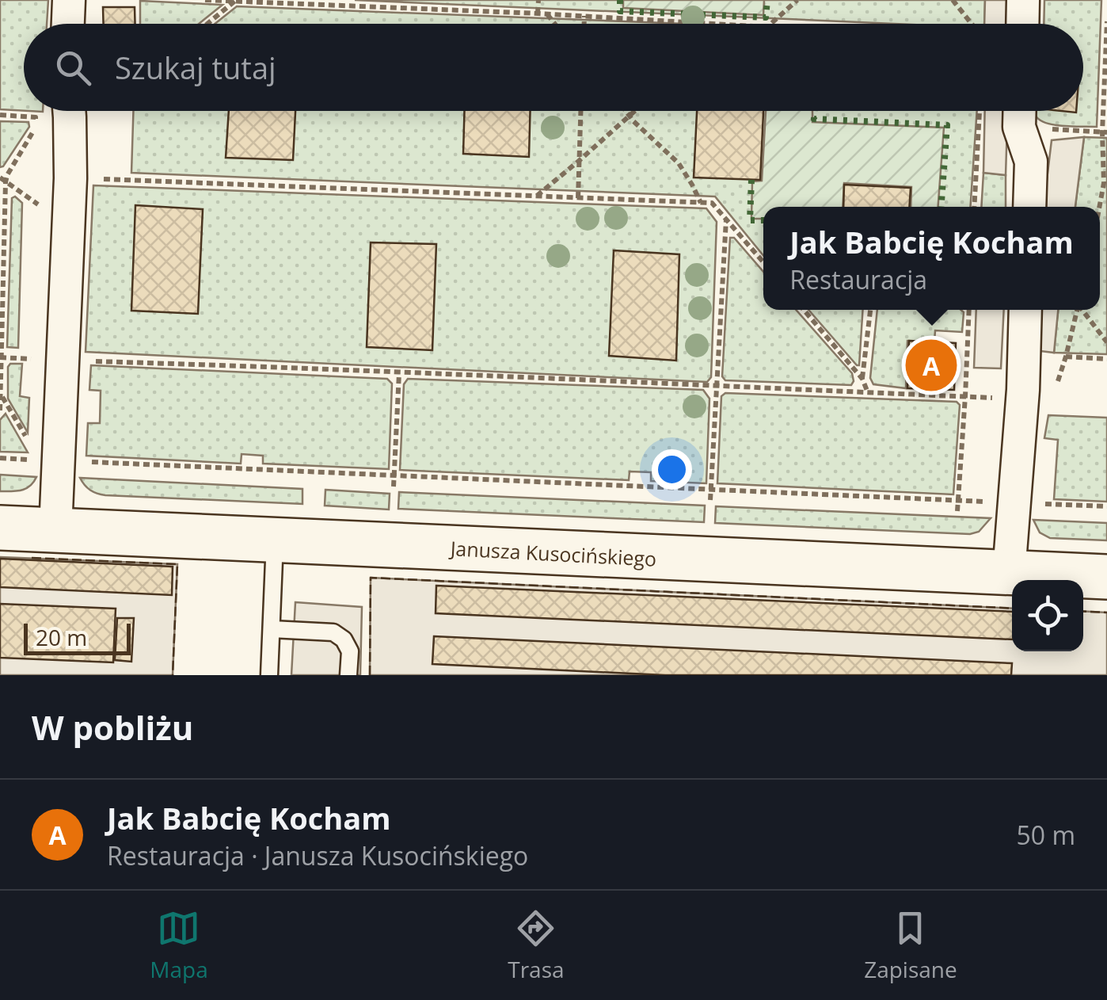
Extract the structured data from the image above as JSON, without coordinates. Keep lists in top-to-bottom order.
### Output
{
  "streets": {
    "street": ["Janusza Kusocińskiego"]
  },
  "scale_bar": "20 m",
  "page": {
    "search": "Szukaj tutaj",
    "popup": ["Jak Babcię Kocham", "Restauracja"],
    "pins": "A",
    "scale": "20 m",
    "heading": "W pobliżu",
    "list": [
      {
        "mark": "A",
        "name": "Jak Babcię Kocham",
        "note": "Restauracja · Janusza Kusocińskiego",
        "value": "50 m"
      }
    ],
    "nav": ["Mapa", "Trasa", "Zapisane"]
  }
}
